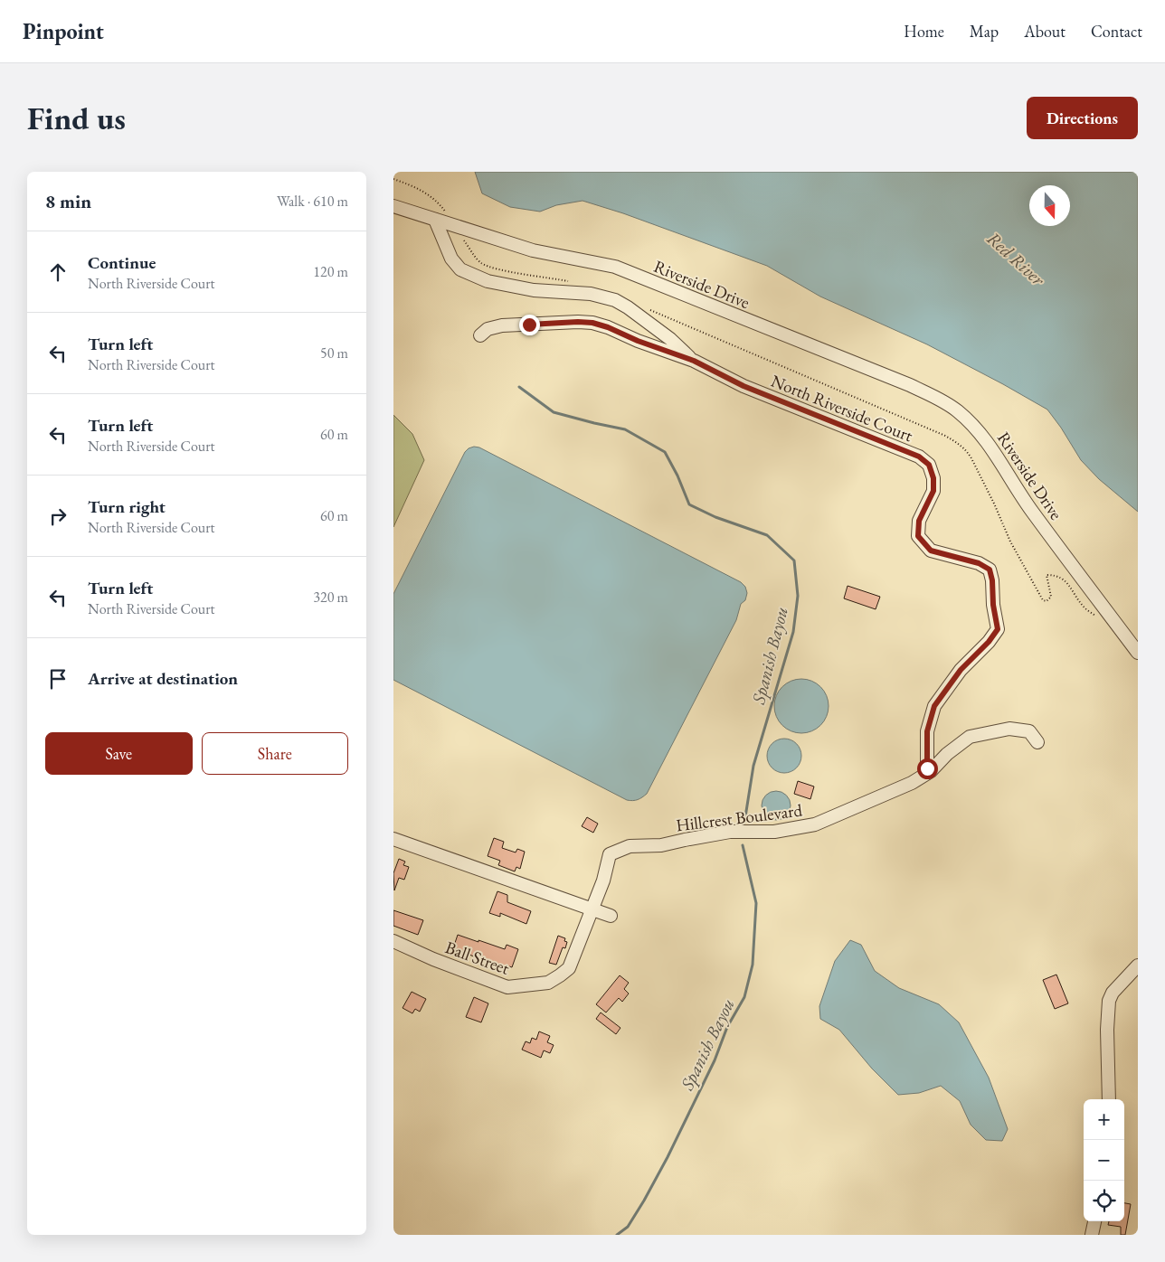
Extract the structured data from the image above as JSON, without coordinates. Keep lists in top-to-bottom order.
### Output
{
  "streets": {
    "street": [
      "Riverside Drive",
      "North Riverside Court",
      "Hillcrest Boulevard",
      "Ball Street"
    ]
  },
  "crossings": [
    ["North Riverside Court", "Hillcrest Boulevard"],
    ["Hillcrest Boulevard", "Ball Street"]
  ],
  "water": ["Red River", "Spanish Bayou"],
  "north": "bottom",
  "page": {
    "header": "Pinpoint",
    "nav": [
      "Home",
      "Map",
      "About",
      "Contact"
    ],
    "buttons": [
      "Directions",
      ["Save", "Share"]
    ],
    "title": "Find us",
    "heading": ["8 min", "Walk · 610 m"],
    "list": [
      ["Continue", "North Riverside Court", "120 m"],
      ["Turn left", "North Riverside Court", "50 m"],
      ["Turn left", "North Riverside Court", "60 m"],
      ["Turn right", "North Riverside Court", "60 m"],
      ["Turn left", "North Riverside Court", "320 m"],
      "Arrive at destination"
    ],
    "map_buttons": ["+", "−"]
  }
}
